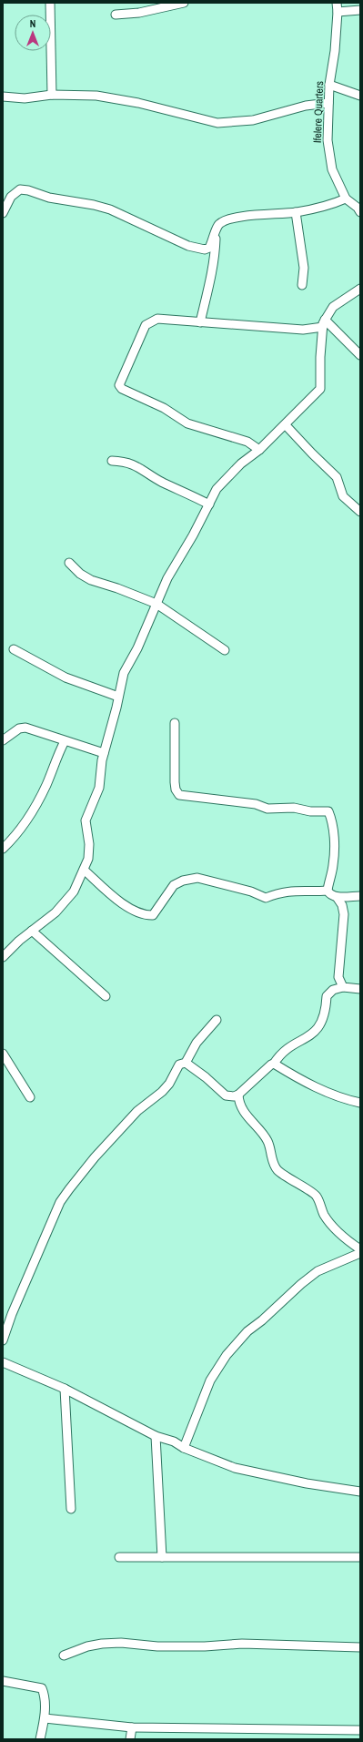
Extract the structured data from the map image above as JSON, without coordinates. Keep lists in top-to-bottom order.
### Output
{
  "streets": {
    "street": ["Ifelere Quarters"]
  },
  "north": "top"
}
